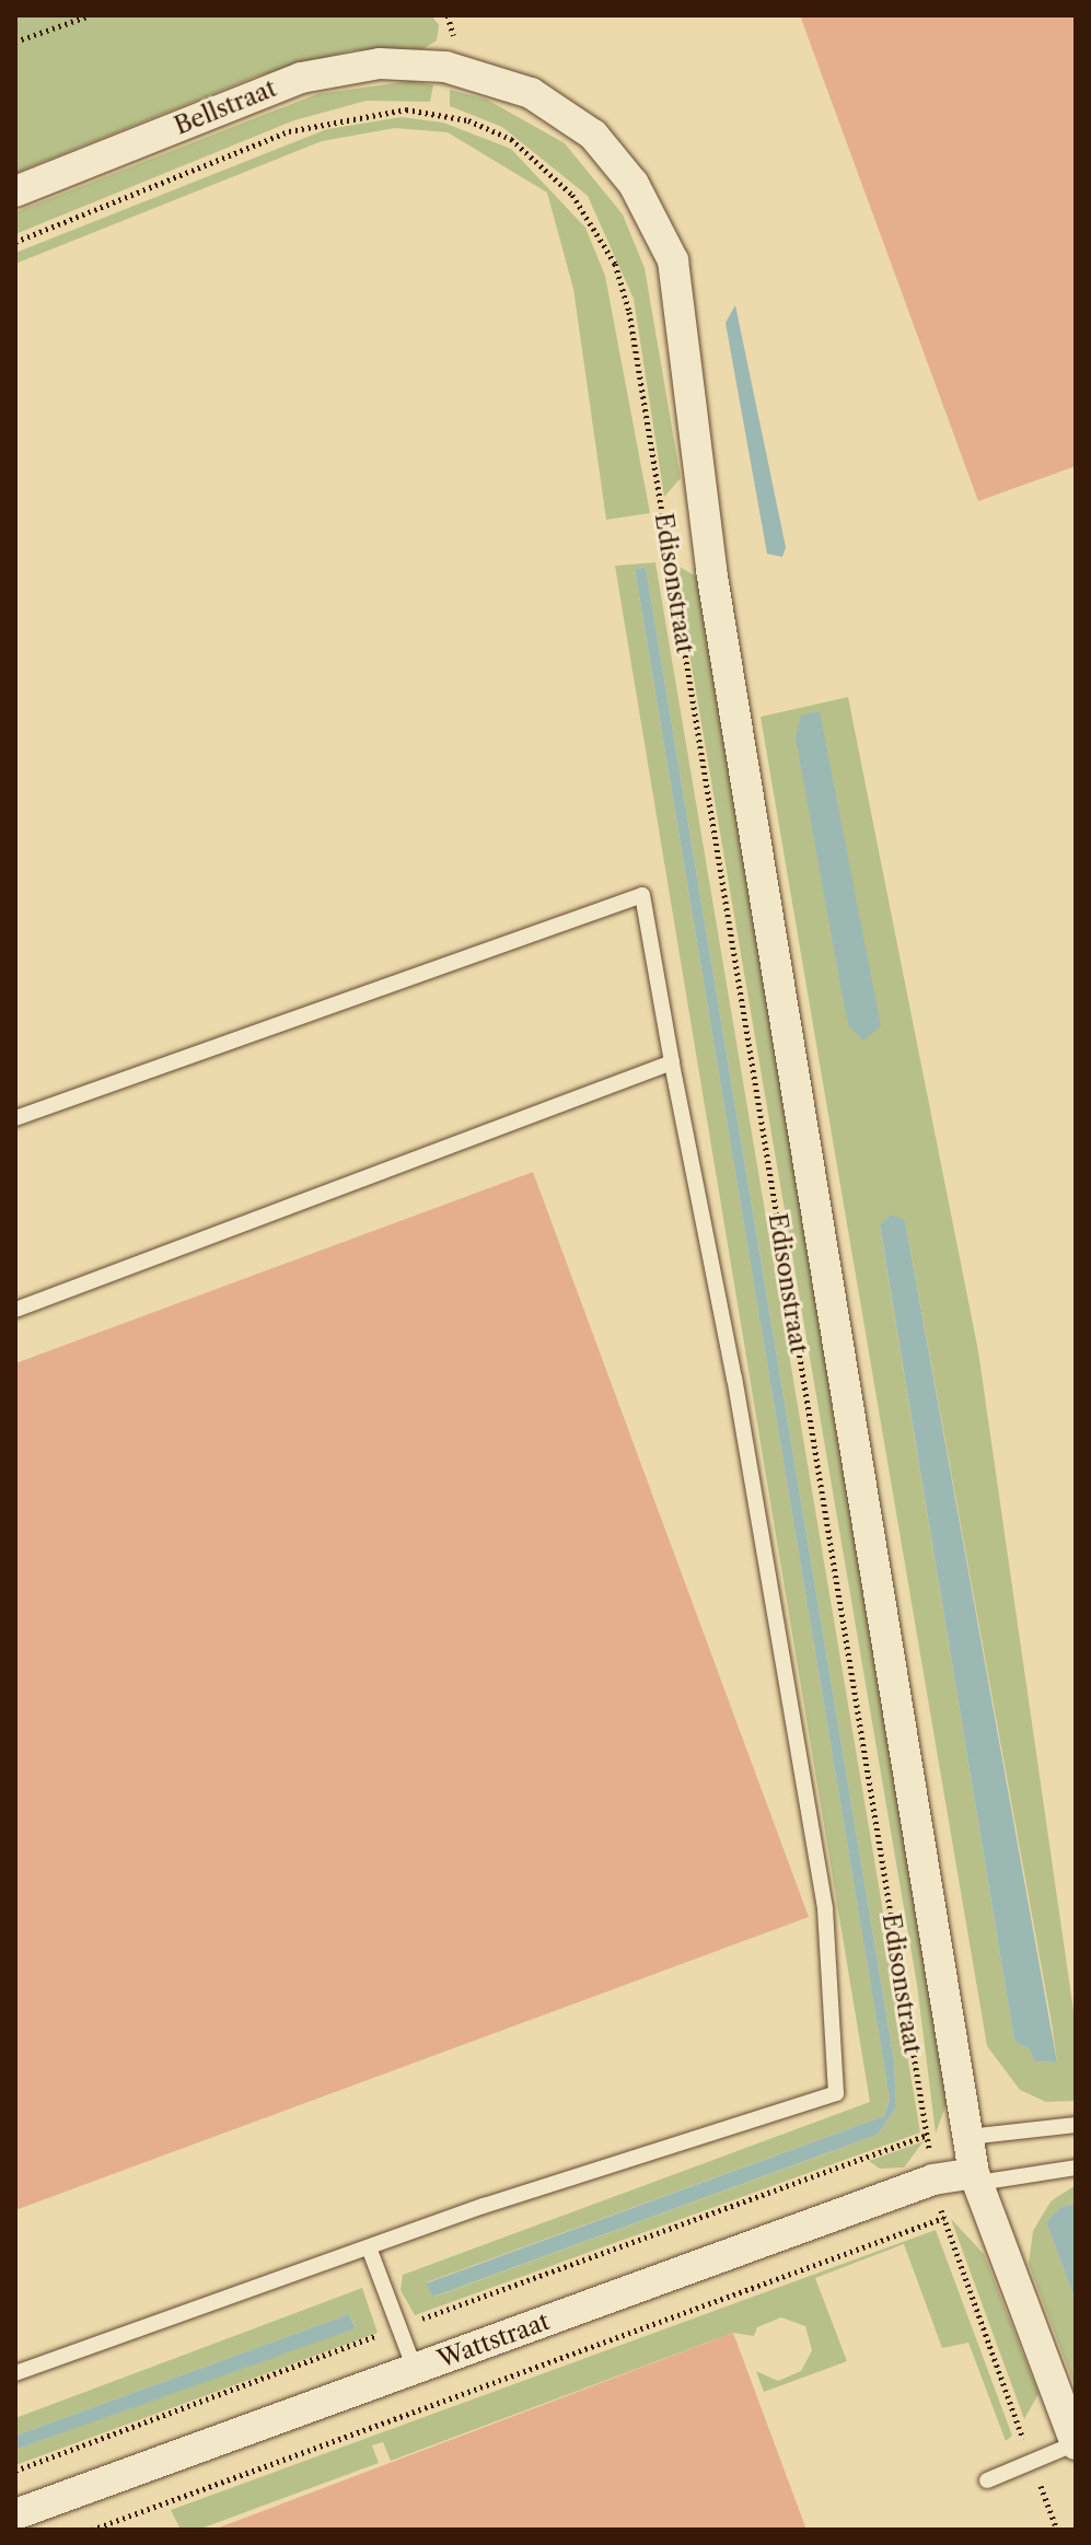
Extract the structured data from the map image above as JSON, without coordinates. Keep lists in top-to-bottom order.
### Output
{
  "streets": {
    "street": ["Bellstraat", "Edisonstraat", "Wattstraat"]
  },
  "crossings": [
    ["Bellstraat", "Edisonstraat"],
    ["Edisonstraat", "Wattstraat"]
  ]
}
